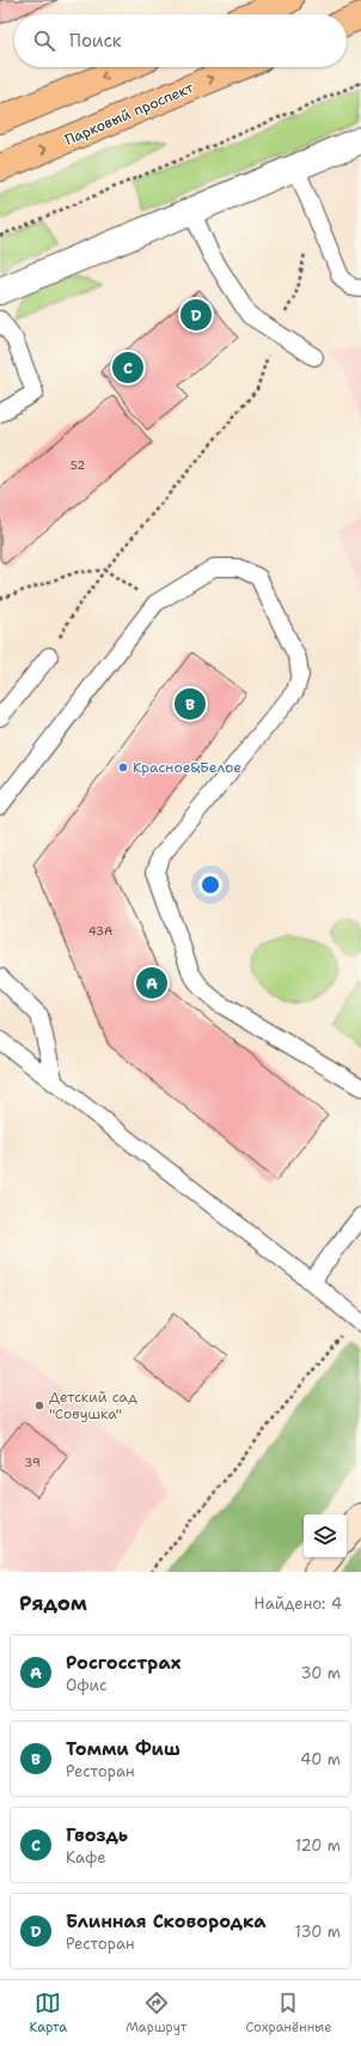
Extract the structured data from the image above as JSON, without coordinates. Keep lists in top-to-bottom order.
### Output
{
  "streets": {
    "main road": ["Парковый проспект"]
  },
  "places": ["Красное&Белое", "Детский сад \"Совушка\""],
  "house_numbers": ["52", "43А", "39"],
  "page": {
    "search": "Поиск",
    "pins": [
      "D",
      "C",
      "B",
      "A"
    ],
    "heading": ["Рядом", "Найдено: 4"],
    "list": [
      {
        "mark": "A",
        "name": "Росгосстрах",
        "note": "Офис",
        "value": "30 m"
      },
      {
        "mark": "B",
        "name": "Томми Фиш",
        "note": "Ресторан",
        "value": "40 m"
      },
      {
        "mark": "C",
        "name": "Гвоздь",
        "note": "Кафе",
        "value": "120 m"
      },
      {
        "mark": "D",
        "name": "Блинная Сковородка",
        "note": "Ресторан",
        "value": "130 m"
      }
    ],
    "nav": ["Карта", "Маршрут", "Сохранённые"]
  }
}
